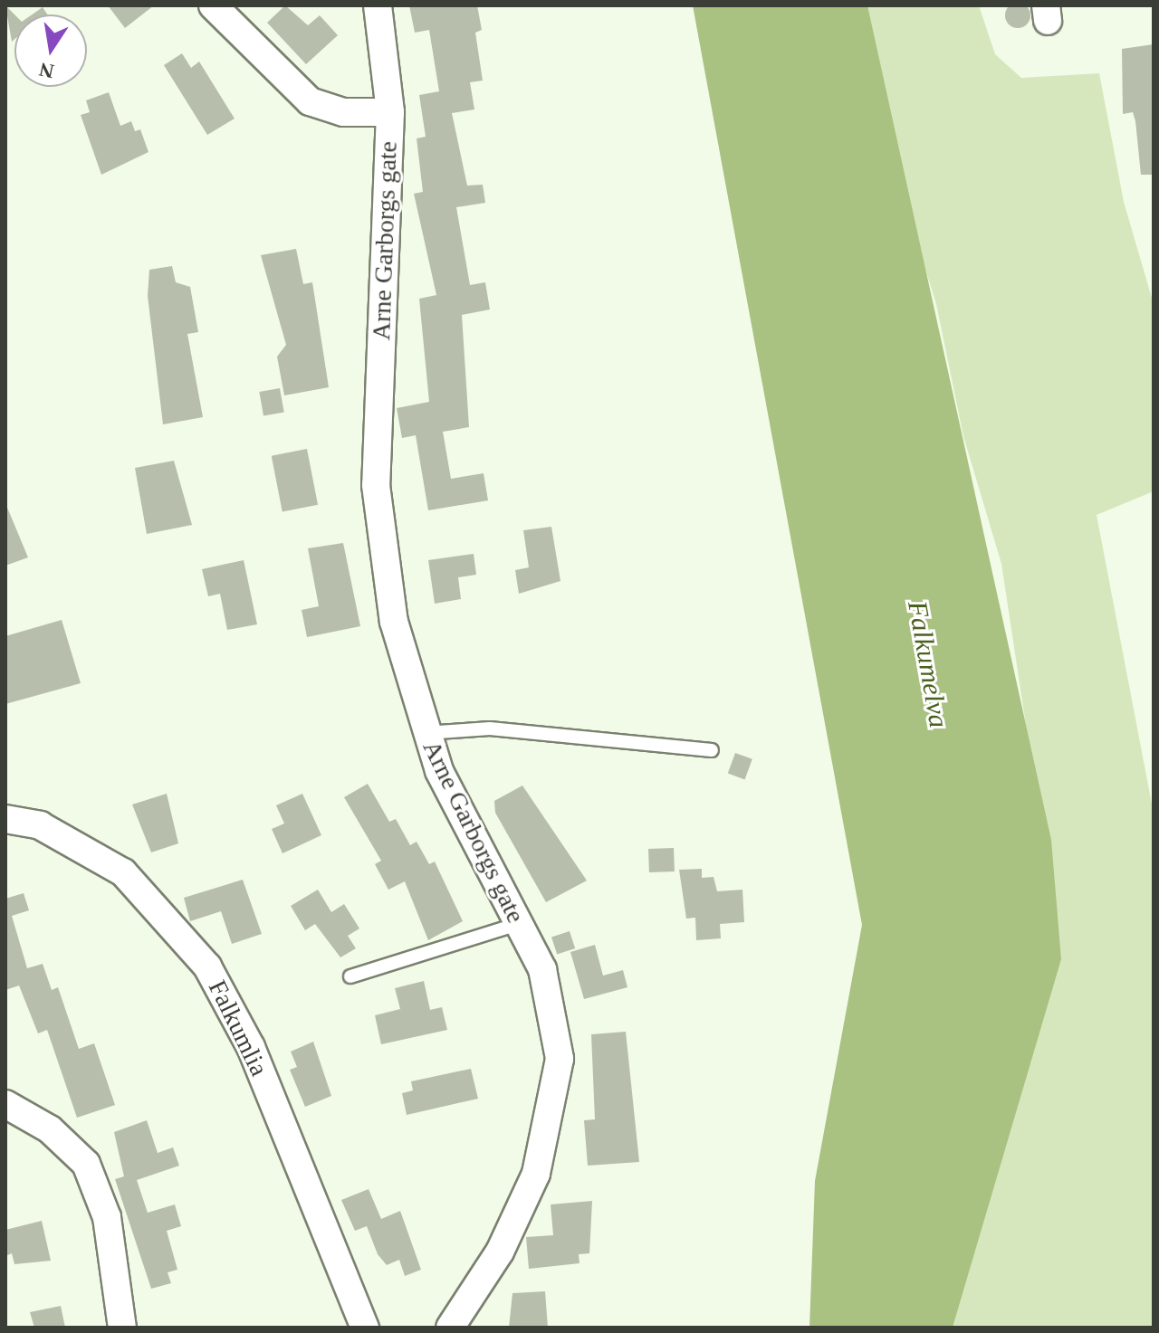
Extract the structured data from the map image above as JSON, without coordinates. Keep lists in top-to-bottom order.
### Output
{
  "streets": {
    "street": ["Arne Garborgs gate", "Falkumlia"]
  },
  "water": ["Falkumelva"],
  "north": "bottom"
}
